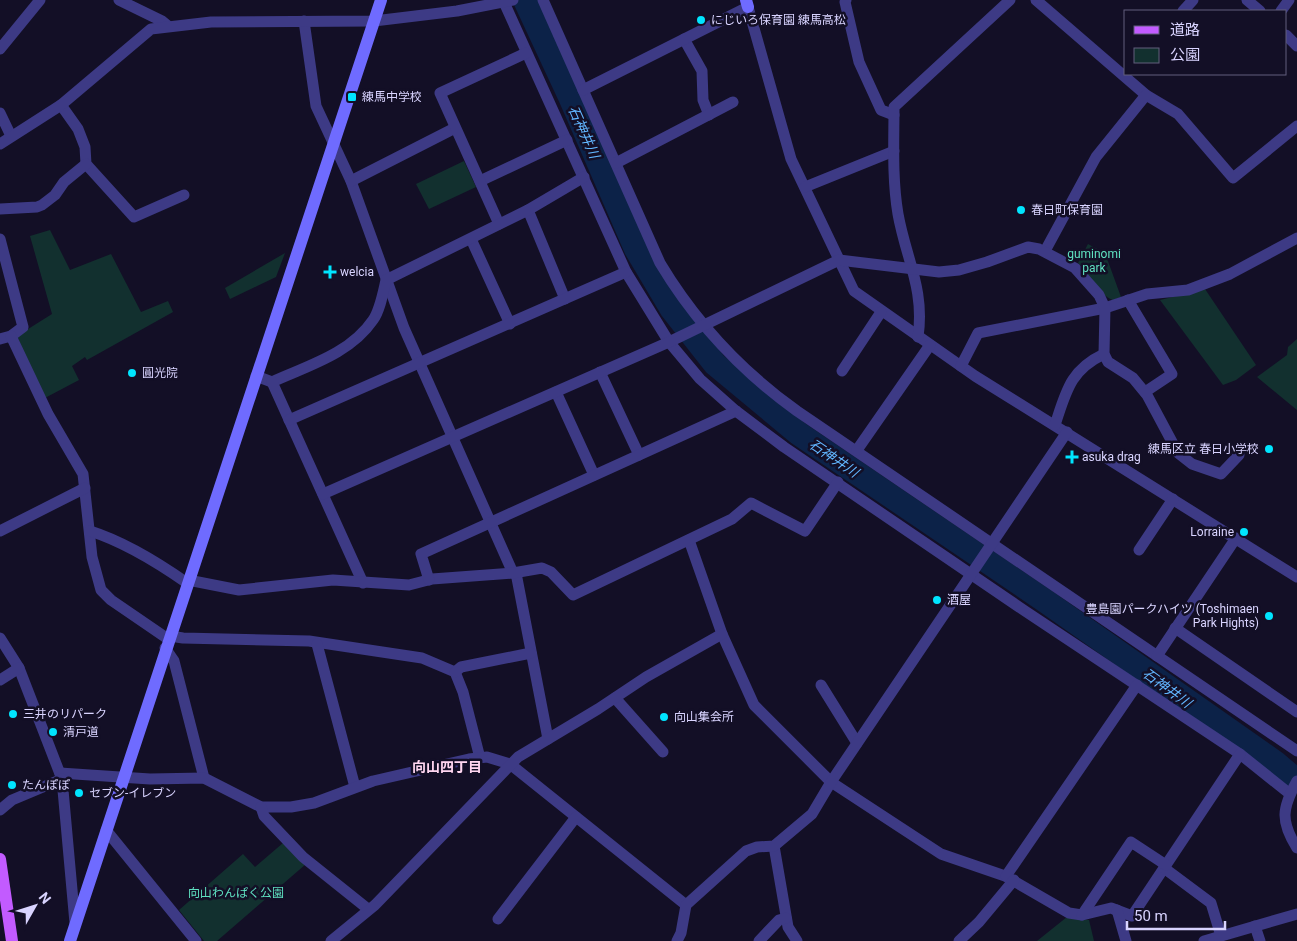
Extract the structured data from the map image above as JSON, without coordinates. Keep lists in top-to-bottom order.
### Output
{
  "districts": ["向山四丁目"],
  "water": ["石神井川"],
  "parks": ["guminomi park", "向山わんぱく公園"],
  "places": {
    "other": [
      "にじいろ保育園 練馬高松",
      "春日町保育園",
      "圓光院",
      "練馬区立 春日小学校",
      "Lorraine",
      "酒屋",
      "豊島園パークハイツ (Toshimaen Park Hights)",
      "三井のリパーク",
      "向山集会所",
      "清戸道",
      "たんぽぽ",
      "セブン-イレブン"
    ],
    "transit": ["練馬中学校"],
    "health": ["welcia", "asuka drag"]
  },
  "legend": ["道路", "公園"],
  "scale_bar": "50 m",
  "north": "top right"
}
